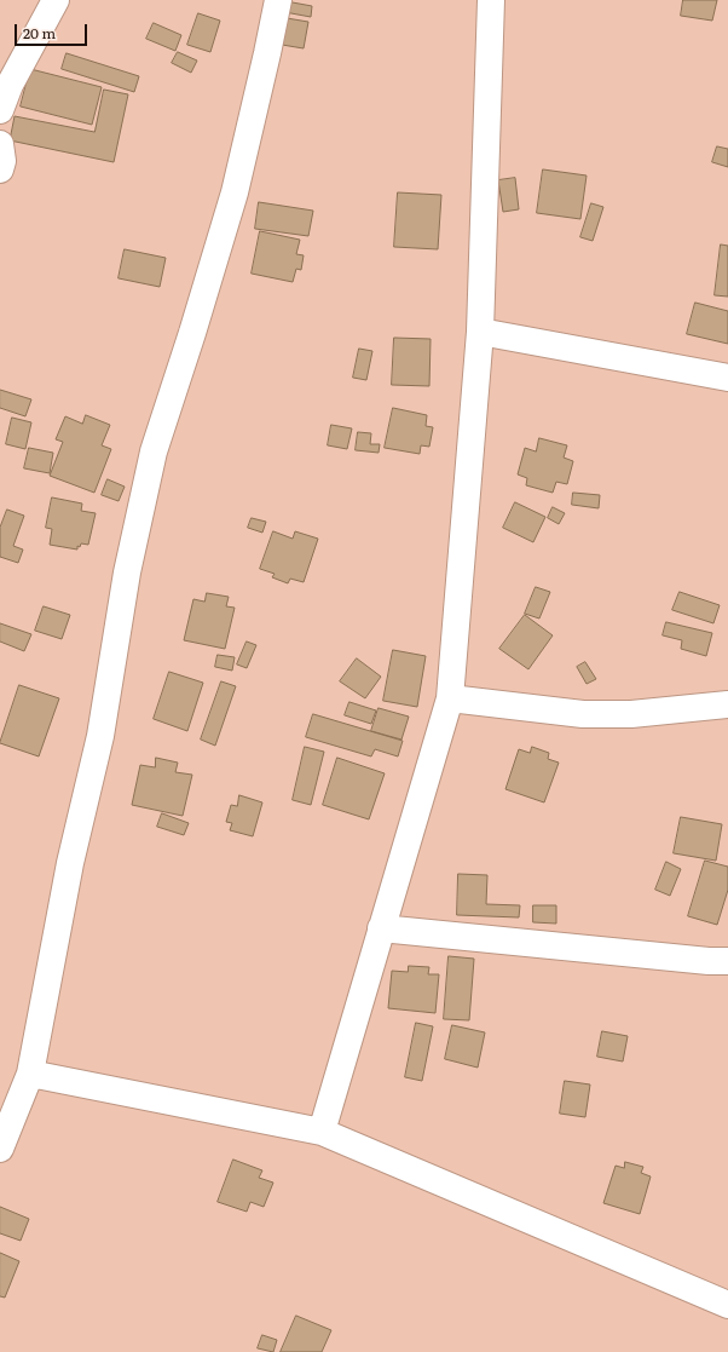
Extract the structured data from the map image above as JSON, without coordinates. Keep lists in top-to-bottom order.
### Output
{
  "scale_bar": "20 m"
}
